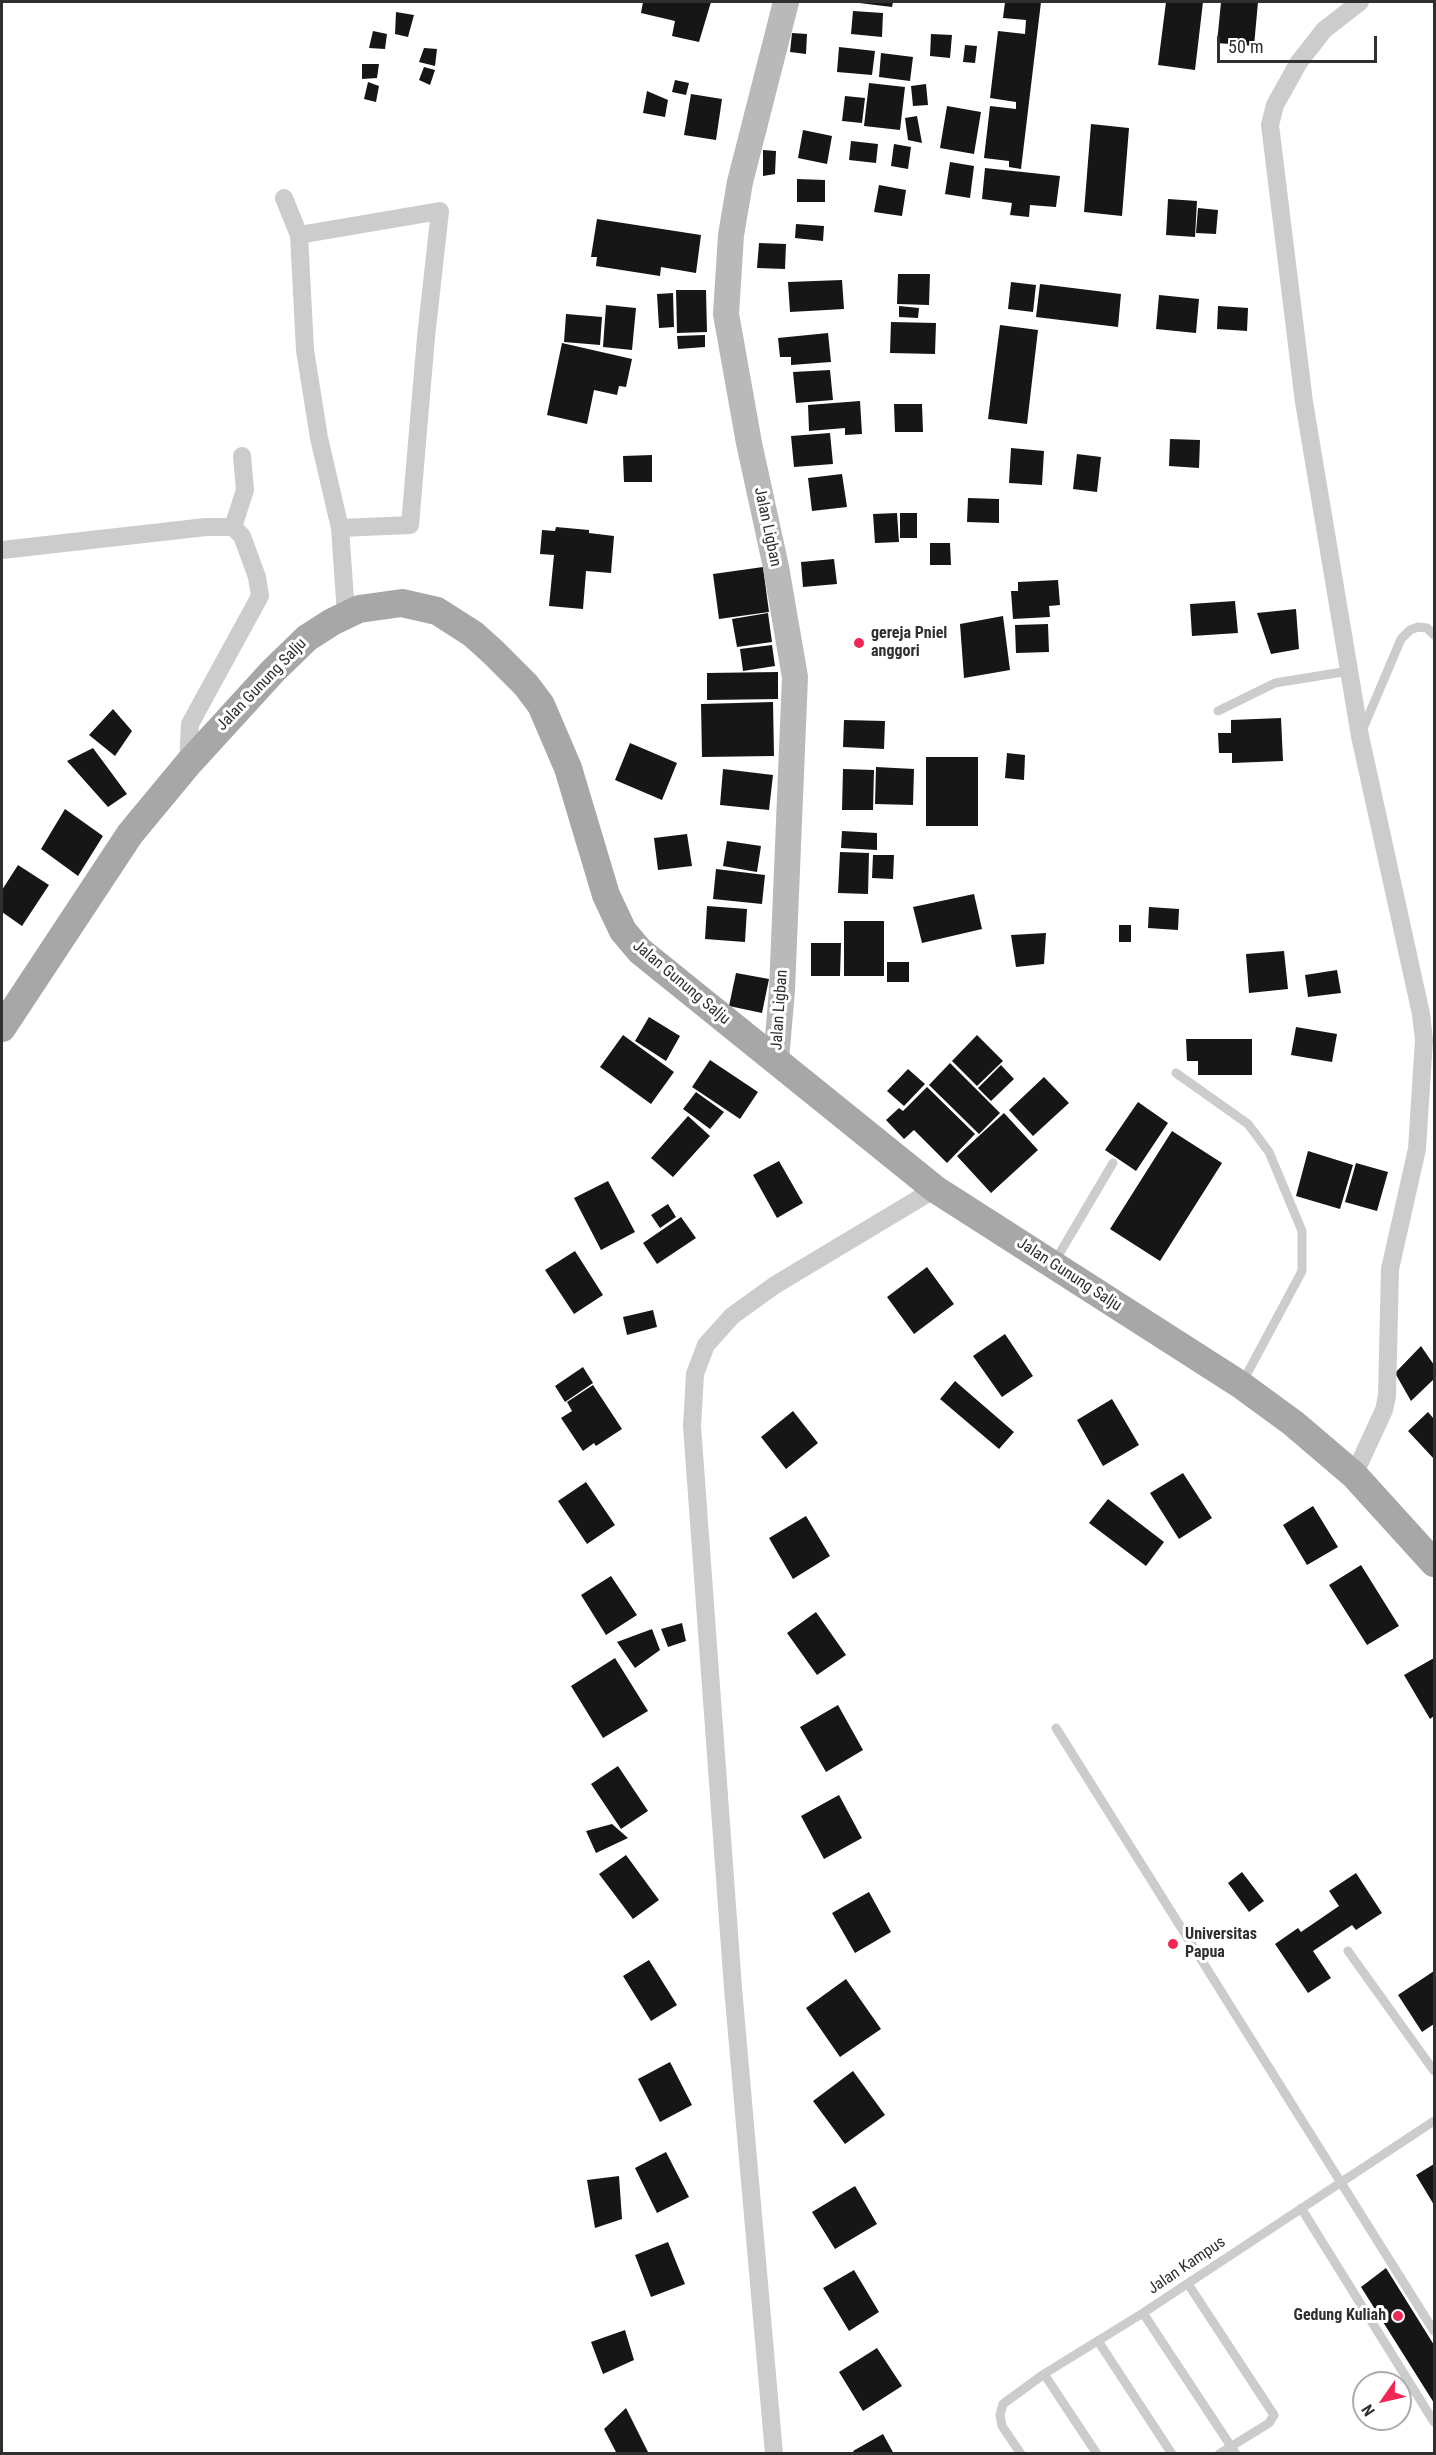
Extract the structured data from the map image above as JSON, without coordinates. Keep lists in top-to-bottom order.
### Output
{
  "streets": {
    "main road": ["Jalan Ligban", "Jalan Gunung Salju"],
    "lane": ["Jalan Kampus"]
  },
  "crossings": [
    ["Jalan Ligban", "Jalan Gunung Salju"]
  ],
  "places": ["gereja Pniel anggori", "Universitas Papua", "Gedung Kuliah"],
  "scale_bar": "50 m",
  "north": "bottom left"
}
